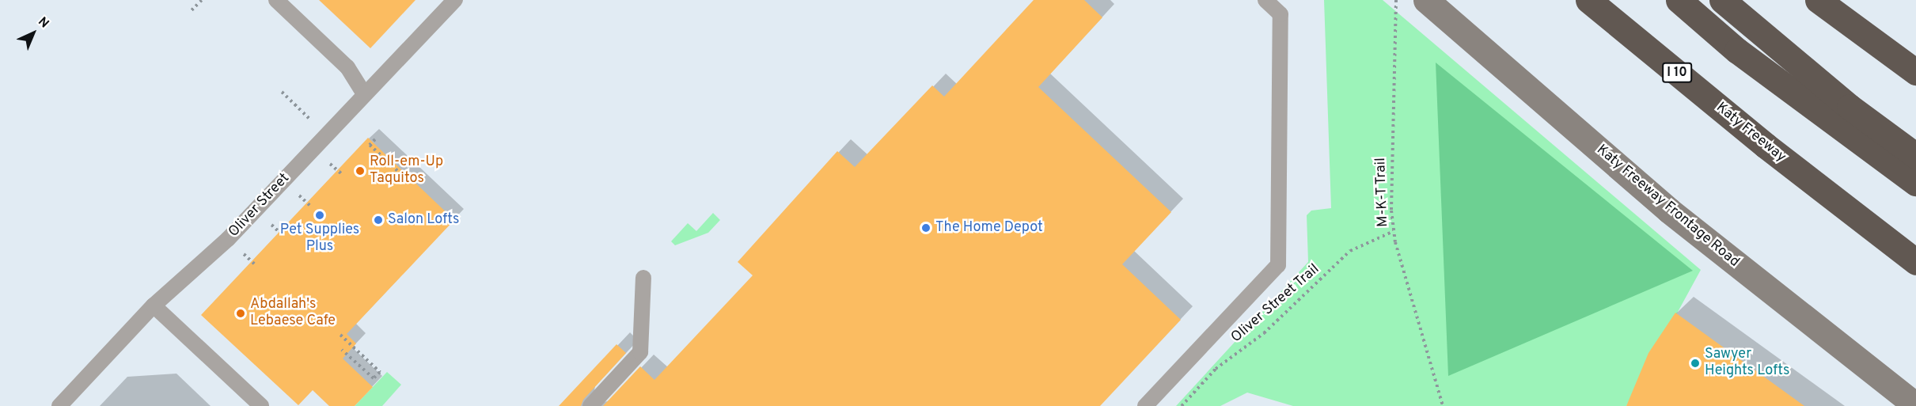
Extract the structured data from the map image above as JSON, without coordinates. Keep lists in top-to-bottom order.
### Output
{
  "streets": {
    "highway": ["I 10", "Katy Freeway"],
    "main road": ["Katy Freeway Frontage Road"],
    "lane": ["Oliver Street"],
    "path": ["M-K-T Trail", "Oliver Street Trail"]
  },
  "crossings": [
    ["M-K-T Trail", "Oliver Street Trail"]
  ],
  "places": [
    "Roll-em-Up Taquitos",
    "Pet Supplies Plus",
    "Salon Lofts",
    "The Home Depot",
    "Abdallah's Lebaese Cafe",
    "Sawyer Heights Lofts"
  ],
  "north": "top right"
}
